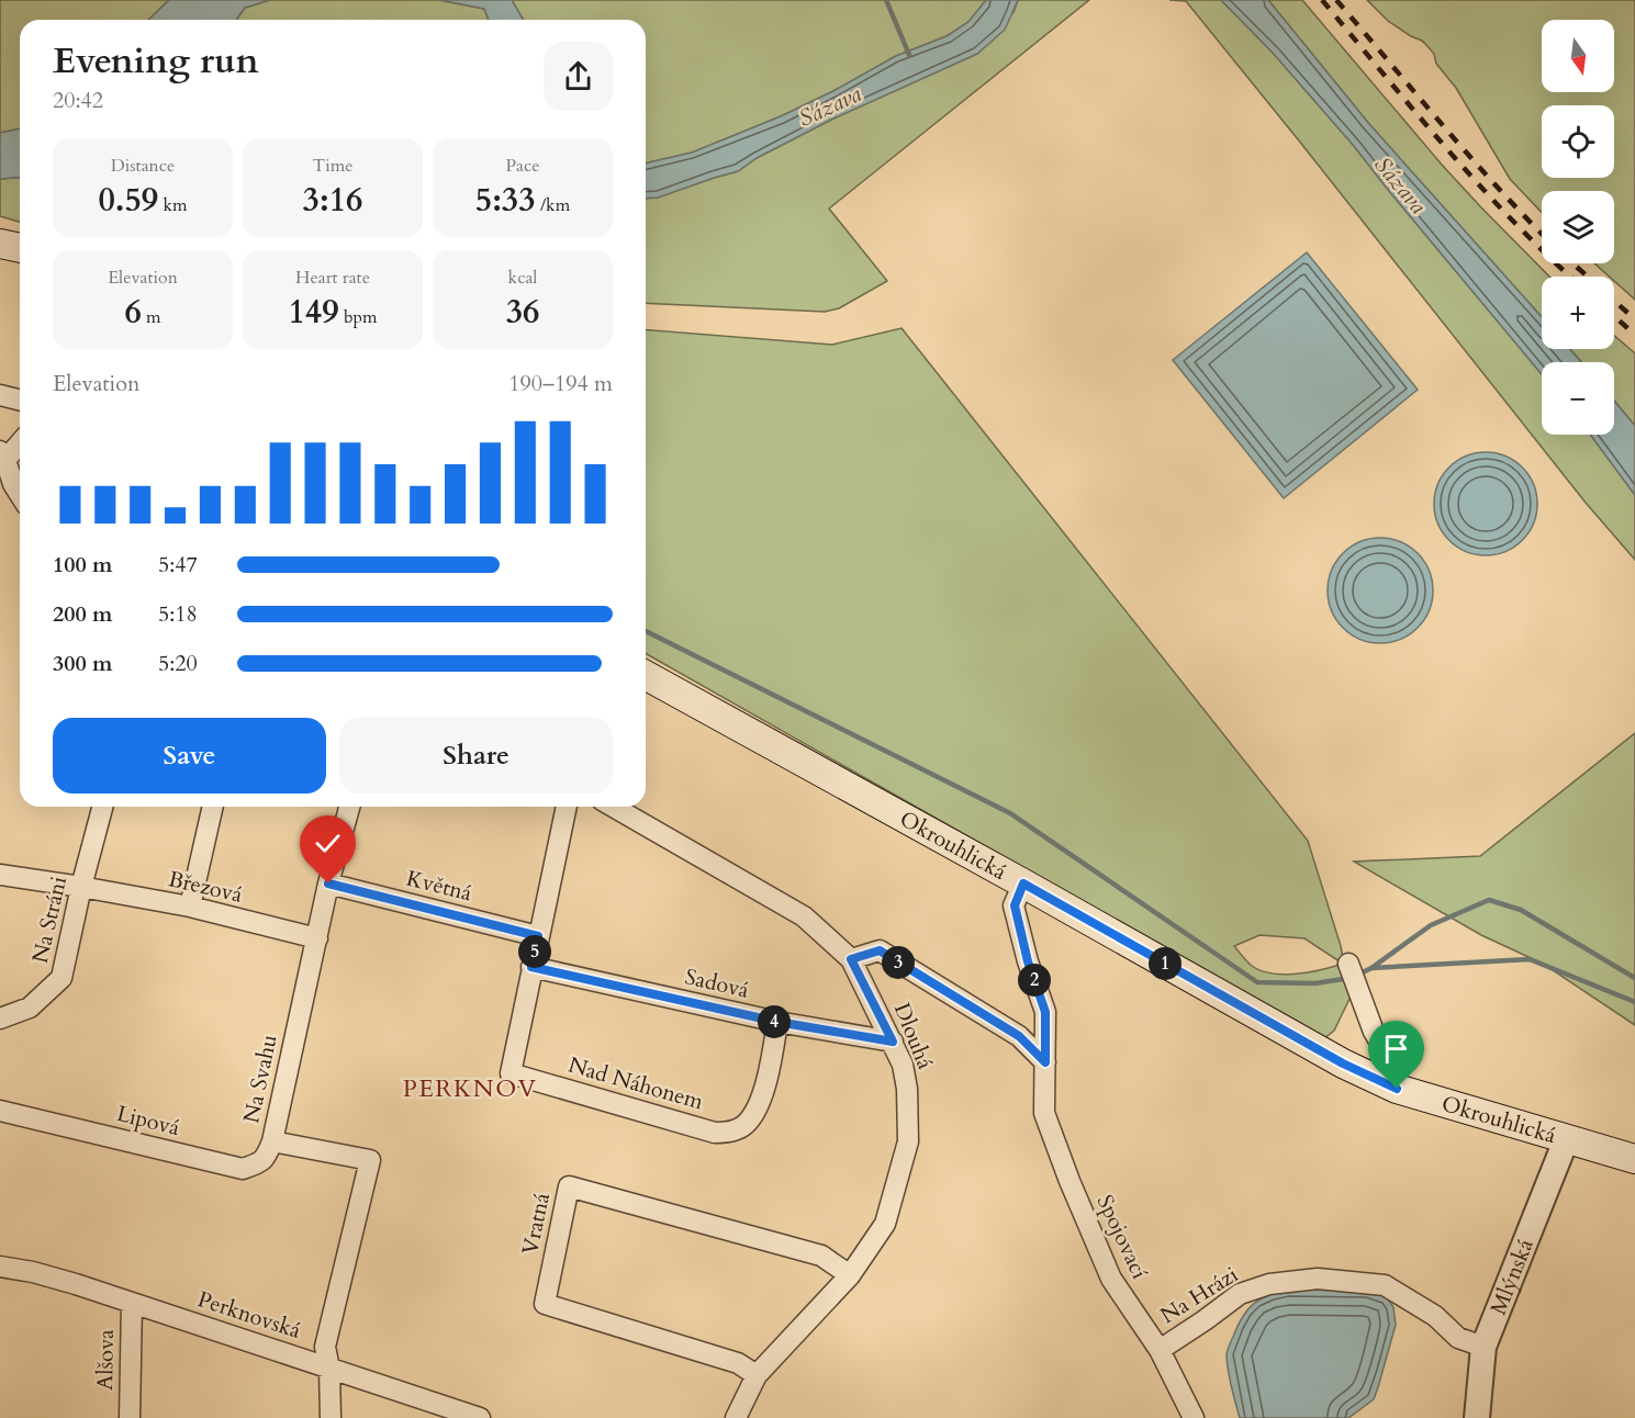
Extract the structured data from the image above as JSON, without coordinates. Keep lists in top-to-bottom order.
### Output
{
  "streets": {
    "main road": ["Okrouhlická"],
    "street": [
      "Květná",
      "Březová",
      "Na Stráni",
      "Sadová",
      "Dlouhá",
      "Na Svahu",
      "Nad Náhonem",
      "Lipová",
      "Vratná",
      "Spojovací",
      "Mlýnská",
      "Na Hrázi",
      "Perknovská",
      "Alšova"
    ]
  },
  "crossings": [
    ["Okrouhlická", "Spojovací"],
    ["Okrouhlická", "Mlýnská"],
    ["Květná", "Na Svahu"],
    ["Březová", "Na Stráni"],
    ["Březová", "Na Svahu"],
    ["Sadová", "Dlouhá"],
    ["Sadová", "Nad Náhonem"],
    ["Dlouhá", "Vratná"],
    ["Na Svahu", "Lipová"],
    ["Na Svahu", "Perknovská"],
    ["Spojovací", "Na Hrázi"],
    ["Mlýnská", "Na Hrázi"],
    ["Perknovská", "Alšova"]
  ],
  "districts": ["PERKNOV"],
  "water": ["Sázava"],
  "north": "bottom",
  "page": {
    "map_buttons": ["+", "−"],
    "heading": ["Evening run", "20:42"],
    "stats": [
      ["Distance", "0.59 km"],
      ["Time", "3:16"],
      ["Pace", "5:33 /km"],
      ["Elevation", "6 m"],
      ["Heart rate", "149 bpm"],
      ["kcal", "36"]
    ],
    "chart": ["Elevation", "190–194 m"],
    "list": [
      {
        "name": "100 m",
        "note": "5:47"
      },
      {
        "name": "200 m",
        "note": "5:18"
      },
      {
        "name": "300 m",
        "note": "5:20"
      }
    ],
    "buttons": ["Save", "Share"],
    "pins": [
      "5",
      "3",
      "1",
      "2",
      "4"
    ]
  }
}
